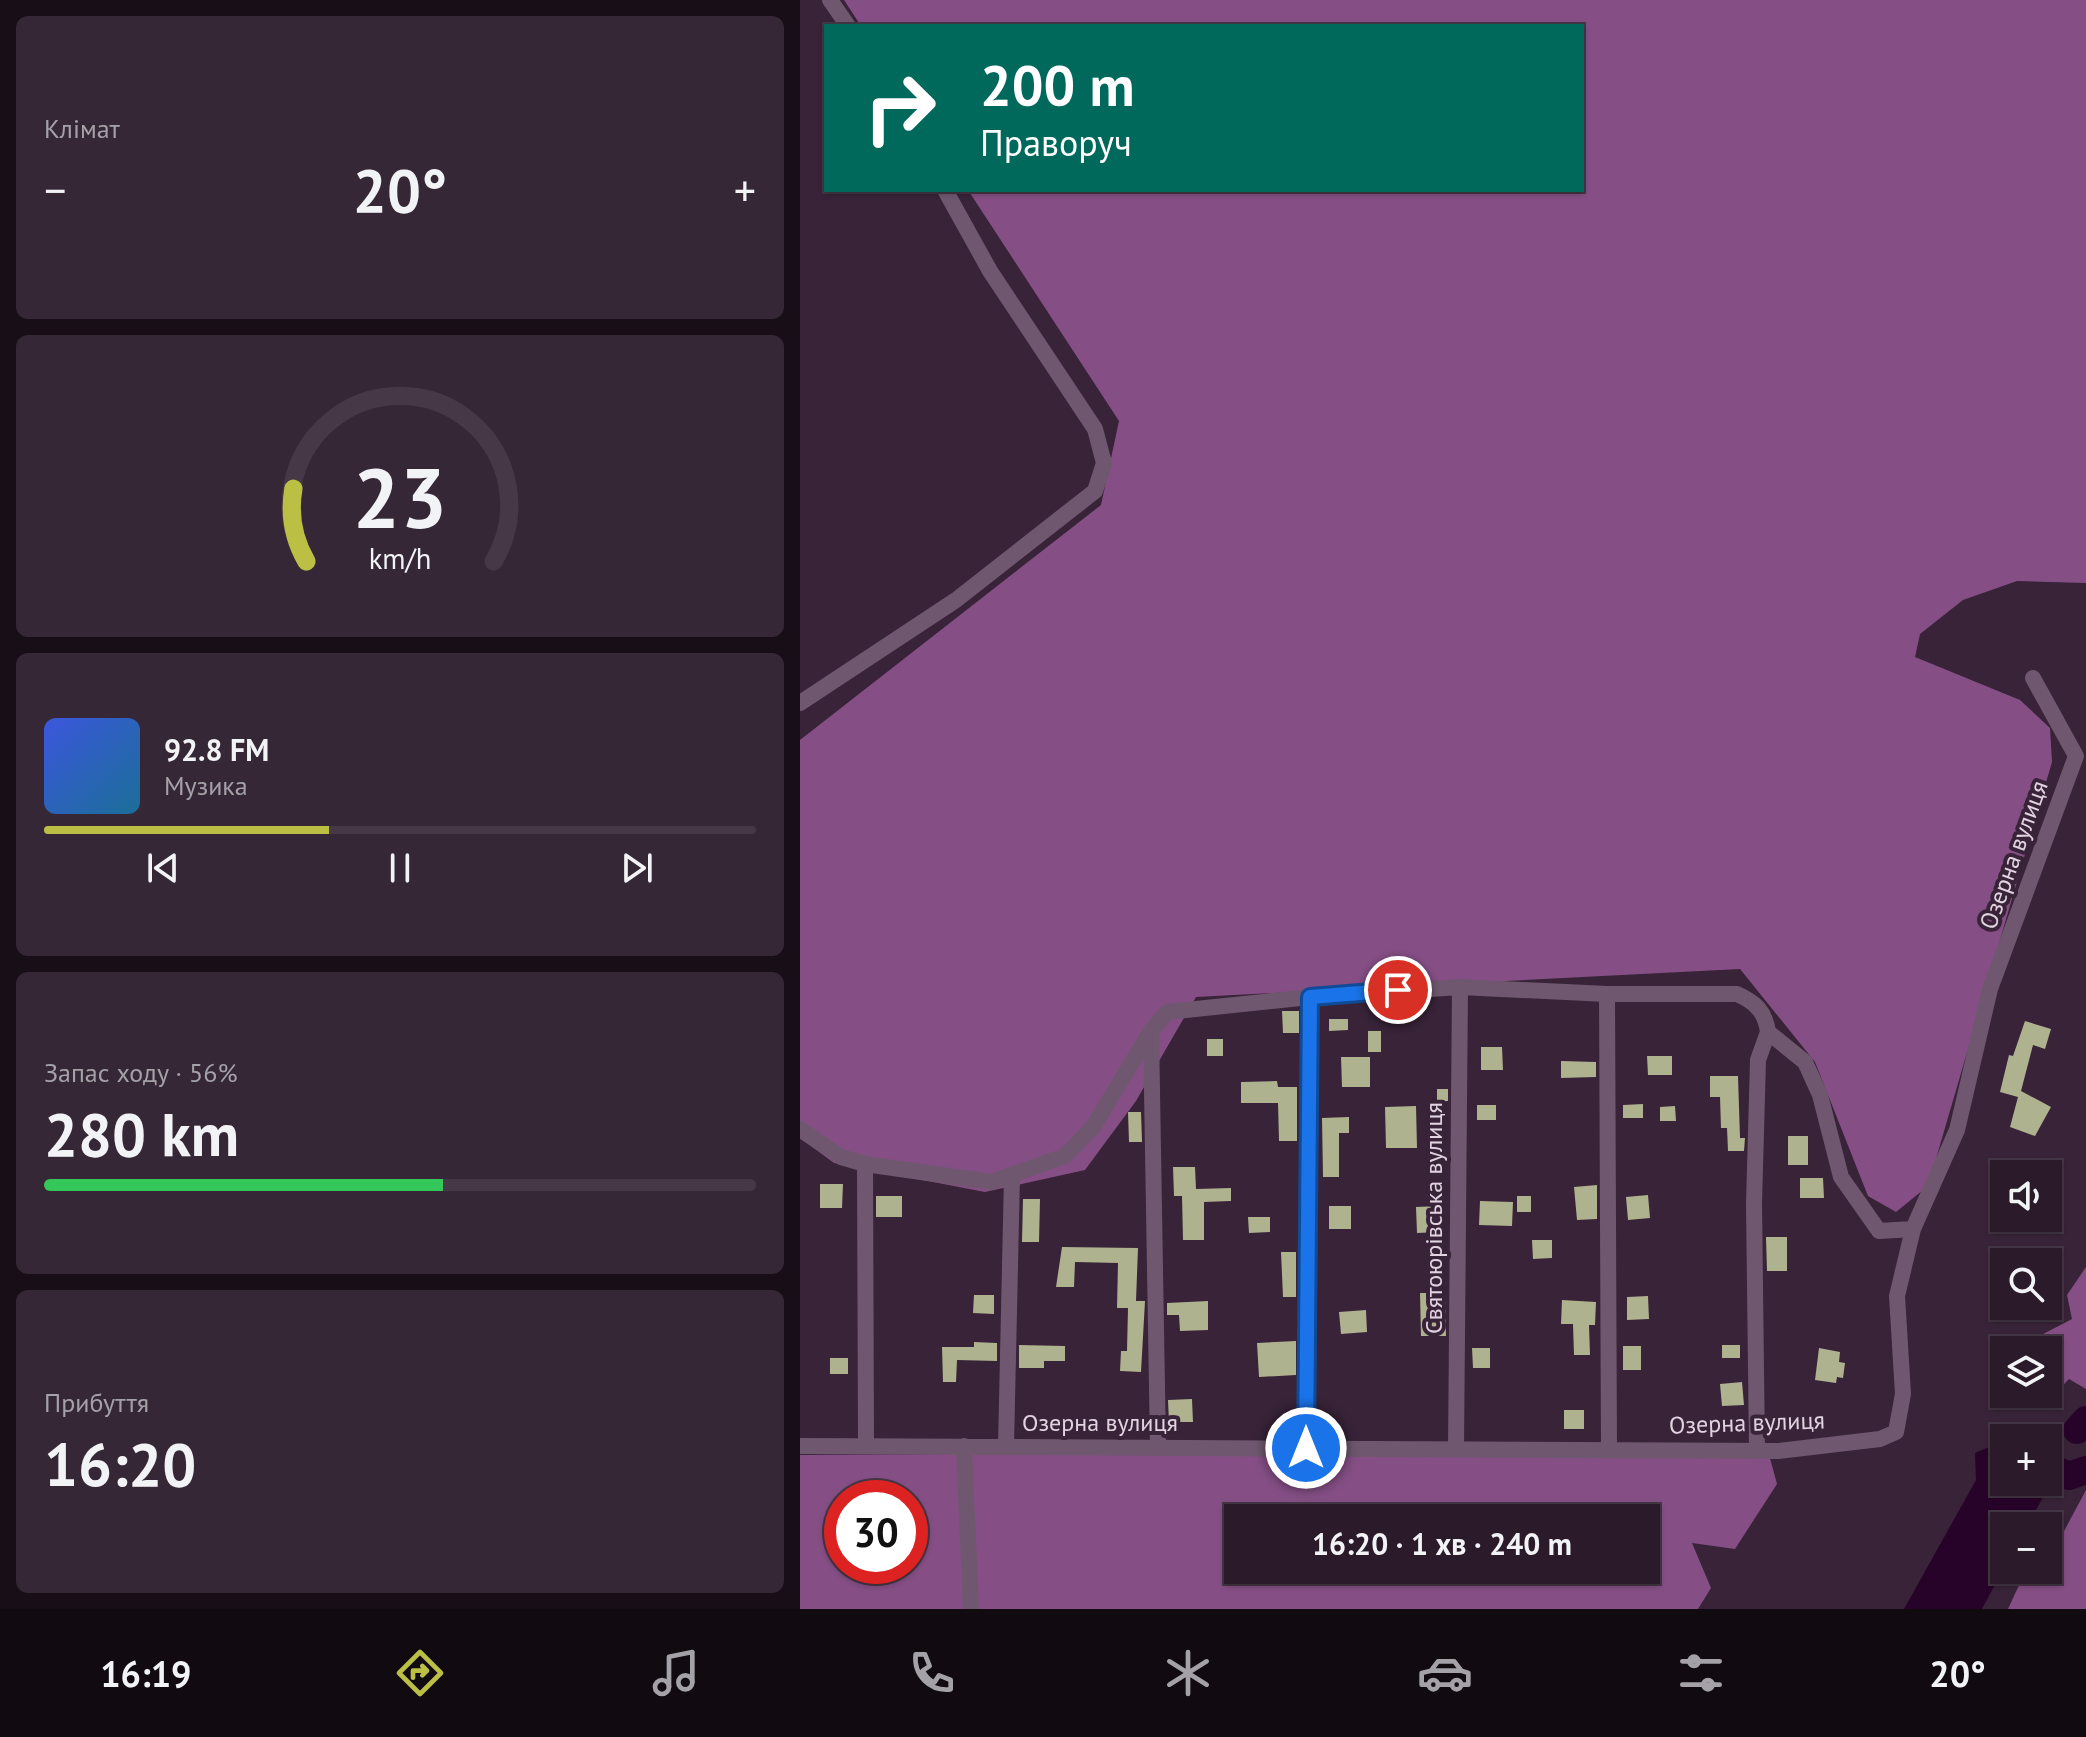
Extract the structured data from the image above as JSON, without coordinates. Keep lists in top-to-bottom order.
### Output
{
  "streets": {
    "street": ["Озерна вулиця", "Святоюрівська вулиця"]
  },
  "crossings": [
    ["Озерна вулиця", "Святоюрівська вулиця"]
  ],
  "page": {
    "tile": [
      "Клімат",
      ["Запас ходу · 56%", "280 km"],
      ["Прибуття", "16:20"]
    ],
    "turn": ["200 m", "Праворуч"],
    "heat": ["−", "20°", "+"],
    "song": ["92.8 FM", "Музика"],
    "map_buttons": ["+", "−"],
    "limit": "30",
    "trip": "16:20 · 1 хв · 240 m",
    "tabs": ["16:19", "20°"],
    "gauge": ["23", "km/h"]
  }
}
